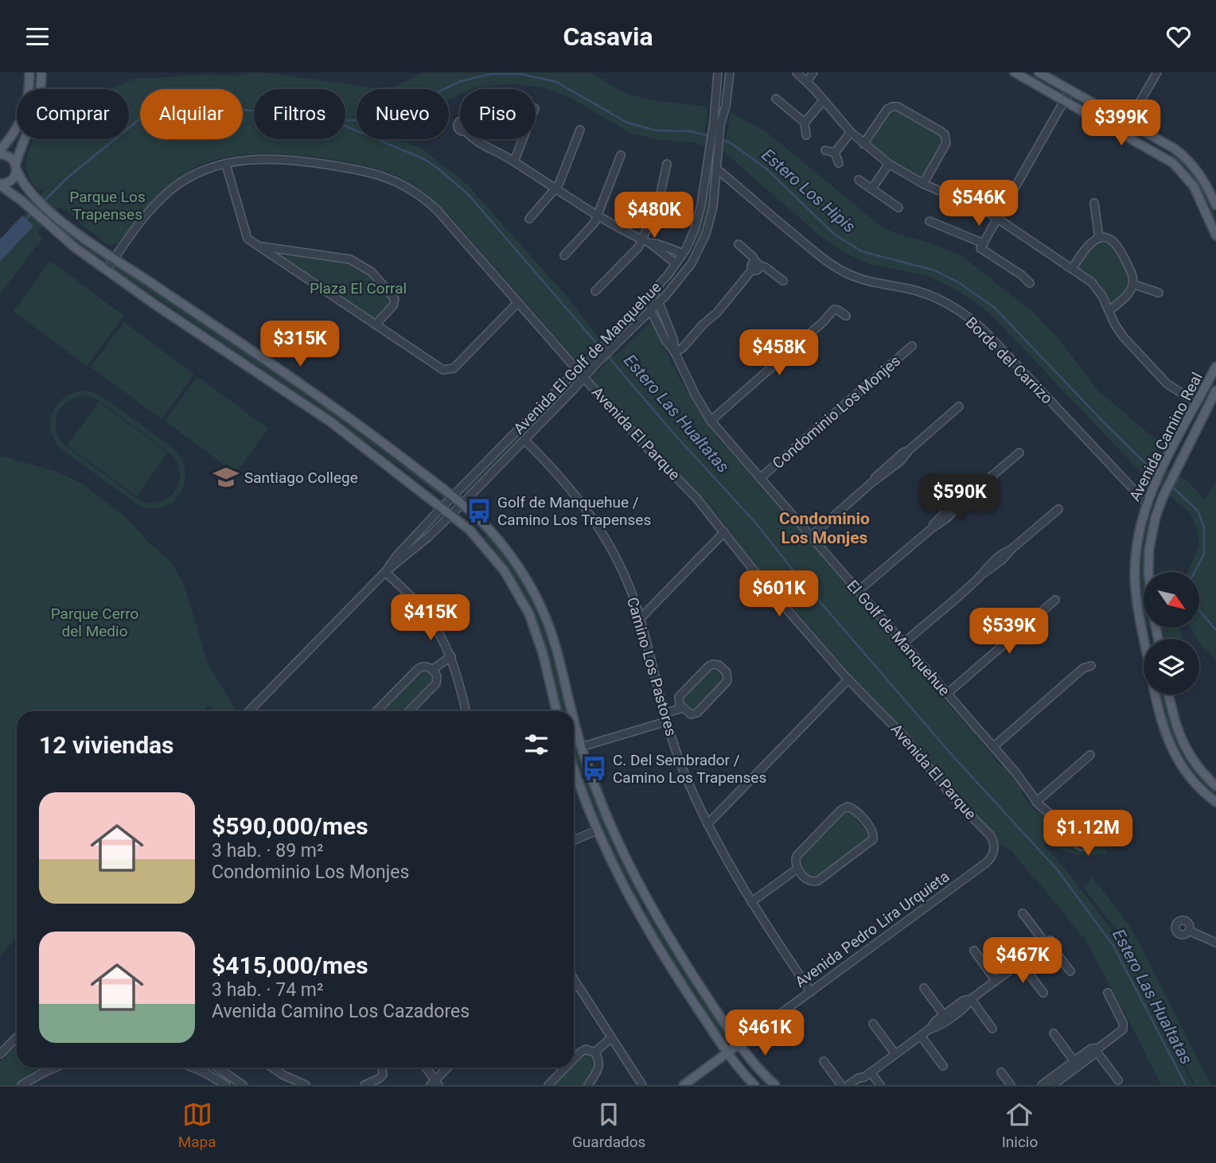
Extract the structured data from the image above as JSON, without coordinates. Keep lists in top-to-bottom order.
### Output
{
  "streets": {
    "main road": ["Avenida Camino Real", "Avenida Pedro Lira Urquieta"],
    "street": [
      "Avenida El Golf de Manquehue",
      "Borde del Carrizo",
      "Condominio Los Monjes",
      "Avenida El Parque",
      "El Golf de Manquehue",
      "Camino Los Pastores"
    ]
  },
  "crossings": [
    ["Avenida El Golf de Manquehue", "Borde del Carrizo"],
    ["Avenida El Golf de Manquehue", "Avenida El Parque"],
    ["Avenida El Golf de Manquehue", "El Golf de Manquehue"],
    ["Avenida El Golf de Manquehue", "Camino Los Pastores"],
    ["Borde del Carrizo", "Avenida Camino Real"],
    ["Condominio Los Monjes", "El Golf de Manquehue"],
    ["Avenida El Parque", "Avenida Pedro Lira Urquieta"],
    ["Camino Los Pastores", "Avenida Pedro Lira Urquieta"]
  ],
  "districts": ["Condominio Los Monjes"],
  "water": ["Estero Los Hipis", "Estero Las Hualtatas"],
  "parks": ["Parque Los Trapenses", "Plaza El Corral", "Parque Cerro del Medio"],
  "places": {
    "school or university": ["Santiago College"],
    "bus stop": ["Golf de Manquehue / Camino Los Trapenses", "C. Del Sembrador / Camino Los Trapenses"]
  },
  "north": "bottom right",
  "page": {
    "header": "Casavia",
    "chip": [
      "Comprar",
      "Alquilar",
      "Filtros",
      "Nuevo",
      "Piso"
    ],
    "price": [
      "$399K",
      "$546K",
      "$480K",
      "$315K",
      "$458K",
      "$590K",
      "$601K",
      "$415K",
      "$539K",
      "$1.12M",
      "$467K",
      "$461K"
    ],
    "heading": "12 viviendas",
    "list": [
      {
        "name": "$590,000/mes",
        "note": "3 hab. · 89 m² · Condominio Los Monjes"
      },
      {
        "name": "$415,000/mes",
        "note": "3 hab. · 74 m² · Avenida Camino Los Cazadores"
      }
    ],
    "tabs": ["Mapa", "Guardados", "Inicio"]
  }
}
